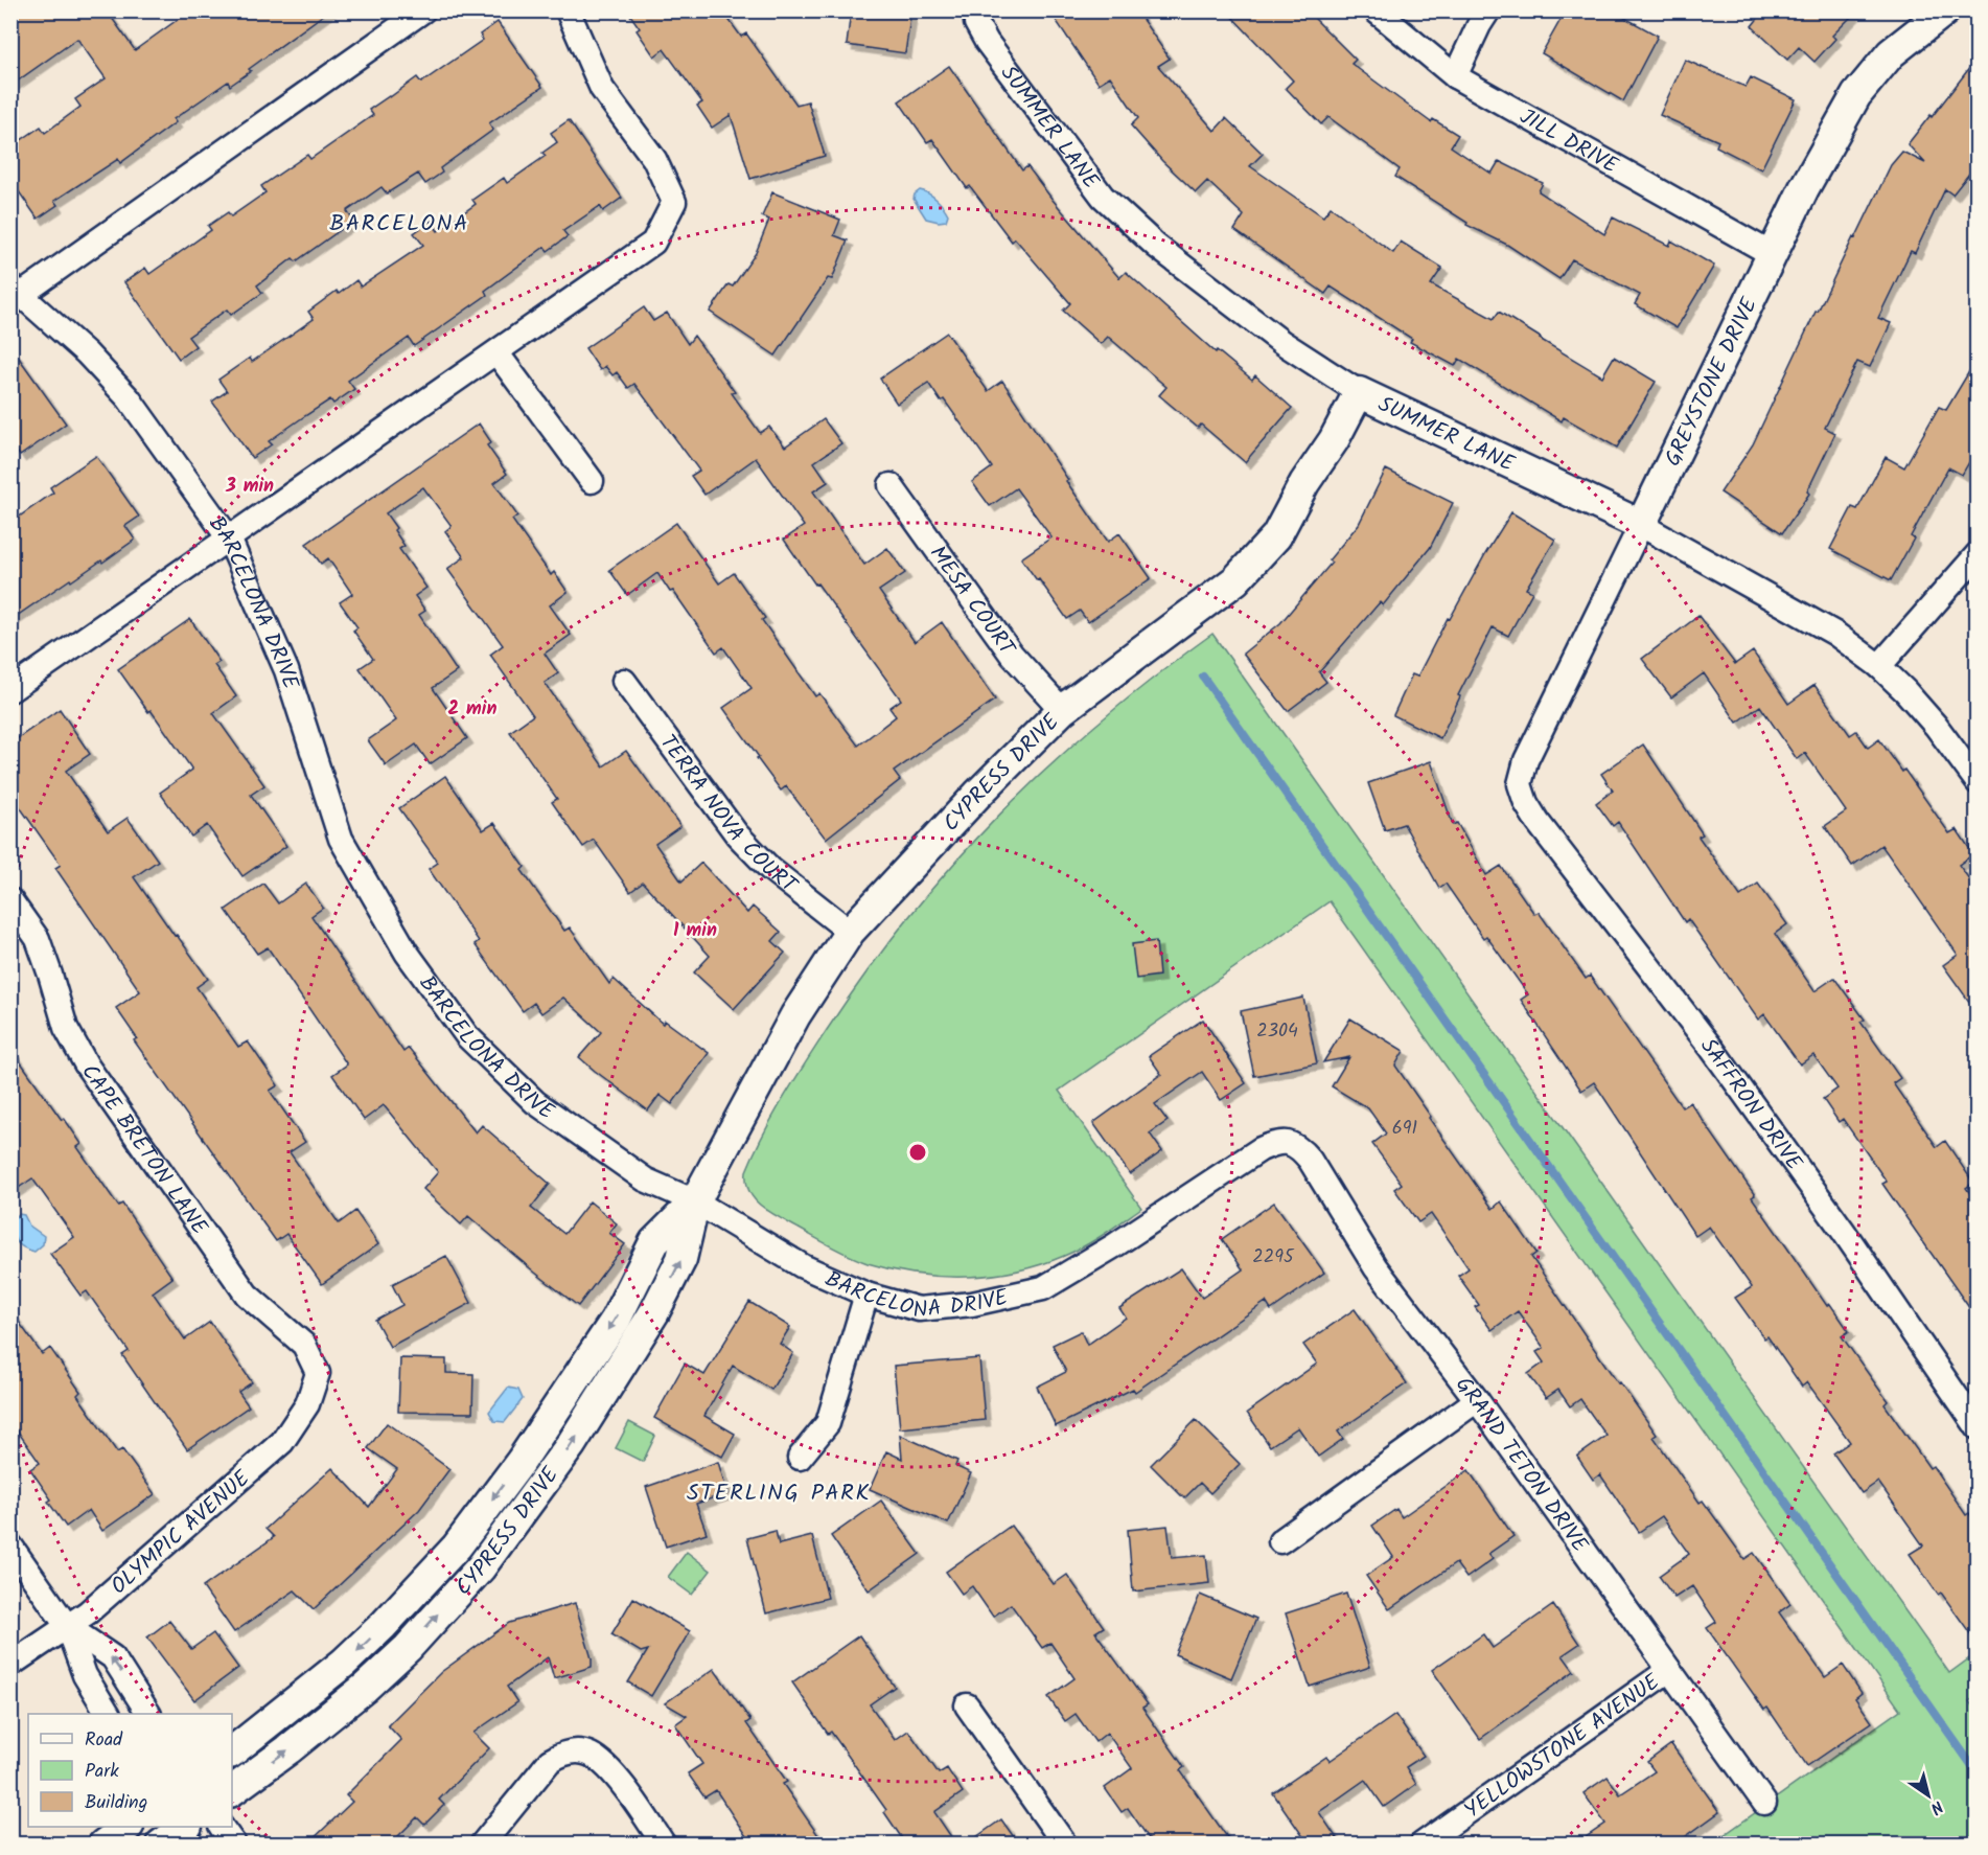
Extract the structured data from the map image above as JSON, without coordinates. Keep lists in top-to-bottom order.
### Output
{
  "streets": {
    "street": [
      "SUMMER LANE",
      "JILL DRIVE",
      "GREYSTONE DRIVE",
      "MESA COURT",
      "BARCELONA DRIVE",
      "CYPRESS DRIVE",
      "TERRA NOVA COURT",
      "SAFFRON DRIVE",
      "CAPE BRETON LANE",
      "GRAND TETON DRIVE",
      "OLYMPIC AVENUE",
      "YELLOWSTONE AVENUE"
    ]
  },
  "crossings": [
    ["SUMMER LANE", "GREYSTONE DRIVE"],
    ["SUMMER LANE", "CYPRESS DRIVE"],
    ["JILL DRIVE", "GREYSTONE DRIVE"],
    ["GREYSTONE DRIVE", "SAFFRON DRIVE"],
    ["MESA COURT", "CYPRESS DRIVE"],
    ["BARCELONA DRIVE", "CYPRESS DRIVE"],
    ["BARCELONA DRIVE", "GRAND TETON DRIVE"],
    ["CYPRESS DRIVE", "TERRA NOVA COURT"],
    ["CAPE BRETON LANE", "OLYMPIC AVENUE"],
    ["GRAND TETON DRIVE", "YELLOWSTONE AVENUE"]
  ],
  "districts": ["BARCELONA", "STERLING PARK"],
  "house_numbers": ["2304", "691", "2295"],
  "legend": ["Road", "Park", "Building"],
  "north": "bottom right",
  "rings": ["3 min", "2 min", "1 min"]
}
